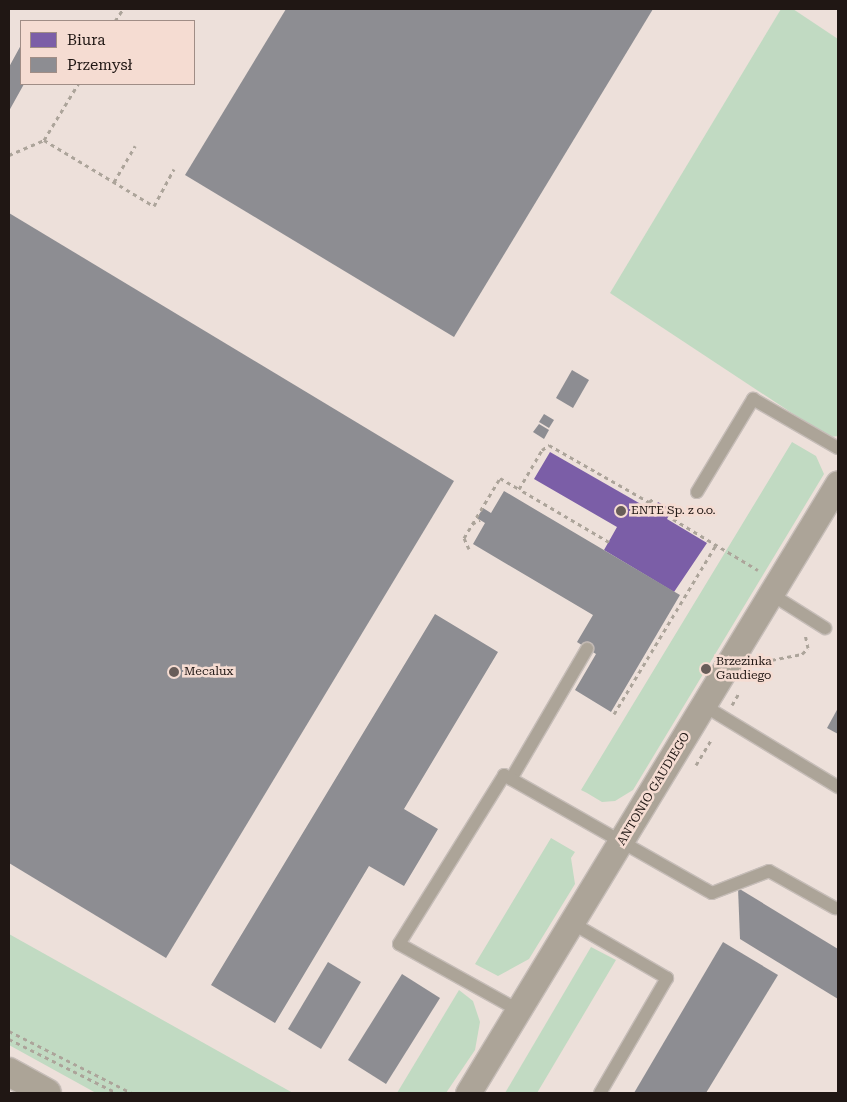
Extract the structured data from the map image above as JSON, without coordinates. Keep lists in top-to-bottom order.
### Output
{
  "streets": {
    "street": ["ANTONIO GAUDIEGO"]
  },
  "places": ["ENTE Sp. z o.o.", "Brzezinka Gaudiego", "Mecalux"],
  "legend": ["Biura", "Przemysł"]
}
